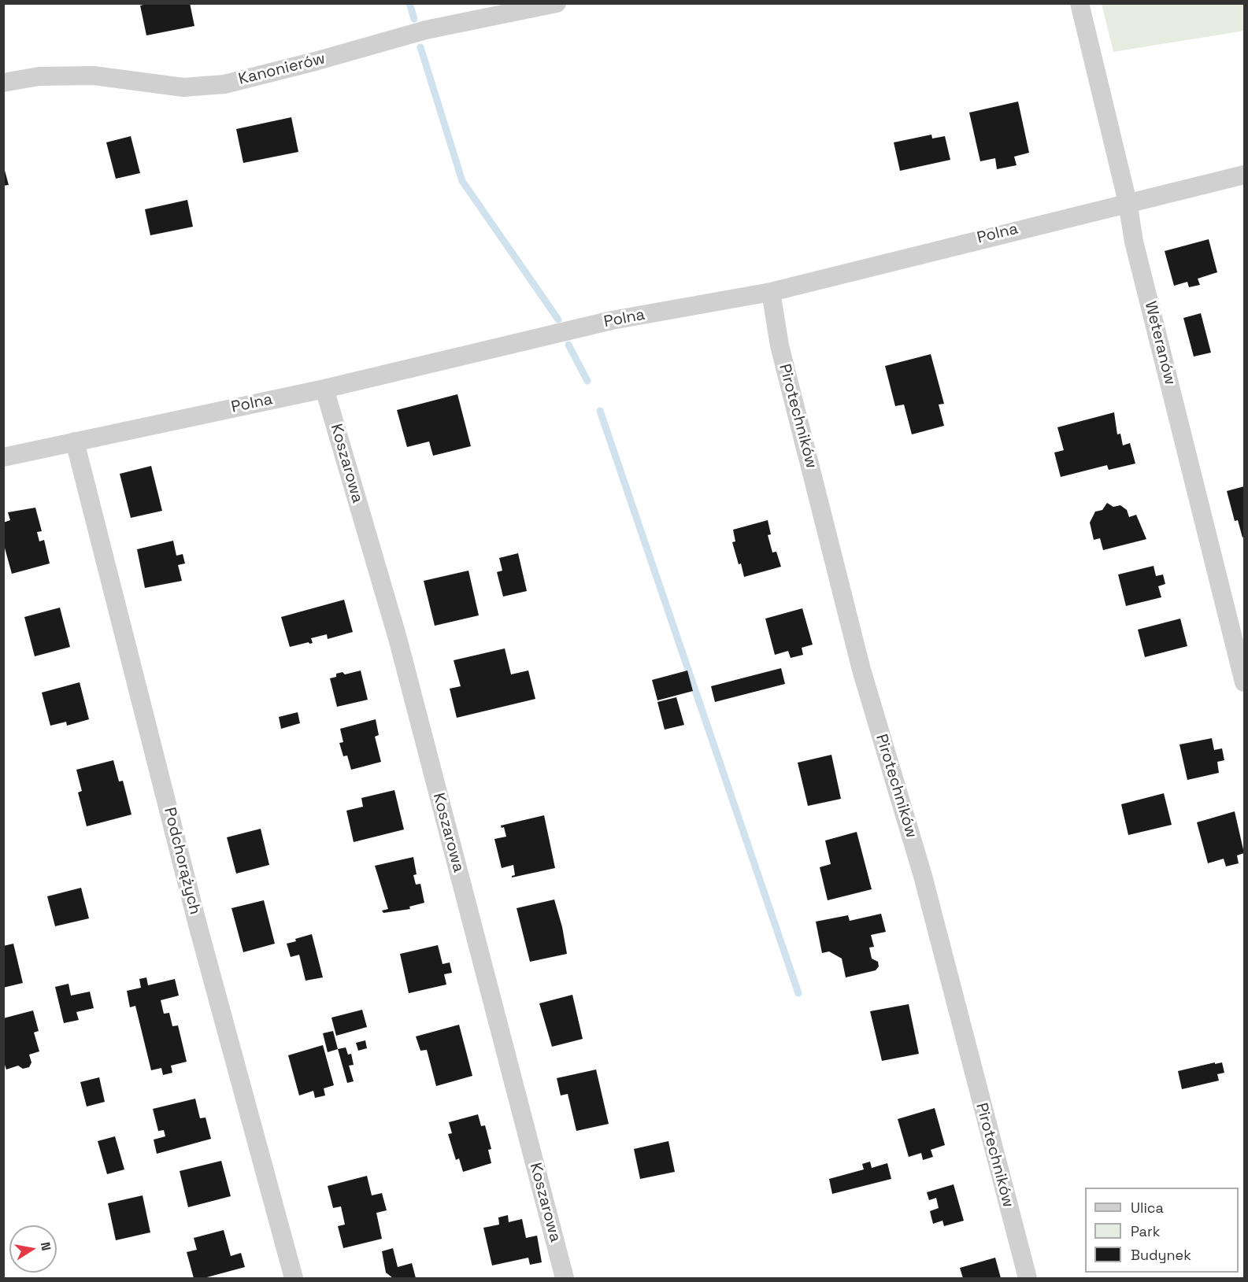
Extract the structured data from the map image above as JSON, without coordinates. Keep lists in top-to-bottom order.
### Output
{
  "streets": {
    "street": [
      "Kanonierów",
      "Polna",
      "Weteranów",
      "Pirotechników",
      "Koszarowa",
      "Podchorążych"
    ]
  },
  "crossings": [
    ["Polna", "Weteranów"],
    ["Polna", "Pirotechników"],
    ["Polna", "Koszarowa"],
    ["Polna", "Podchorążych"]
  ],
  "legend": ["Ulica", "Park", "Budynek"],
  "north": "right"
}
